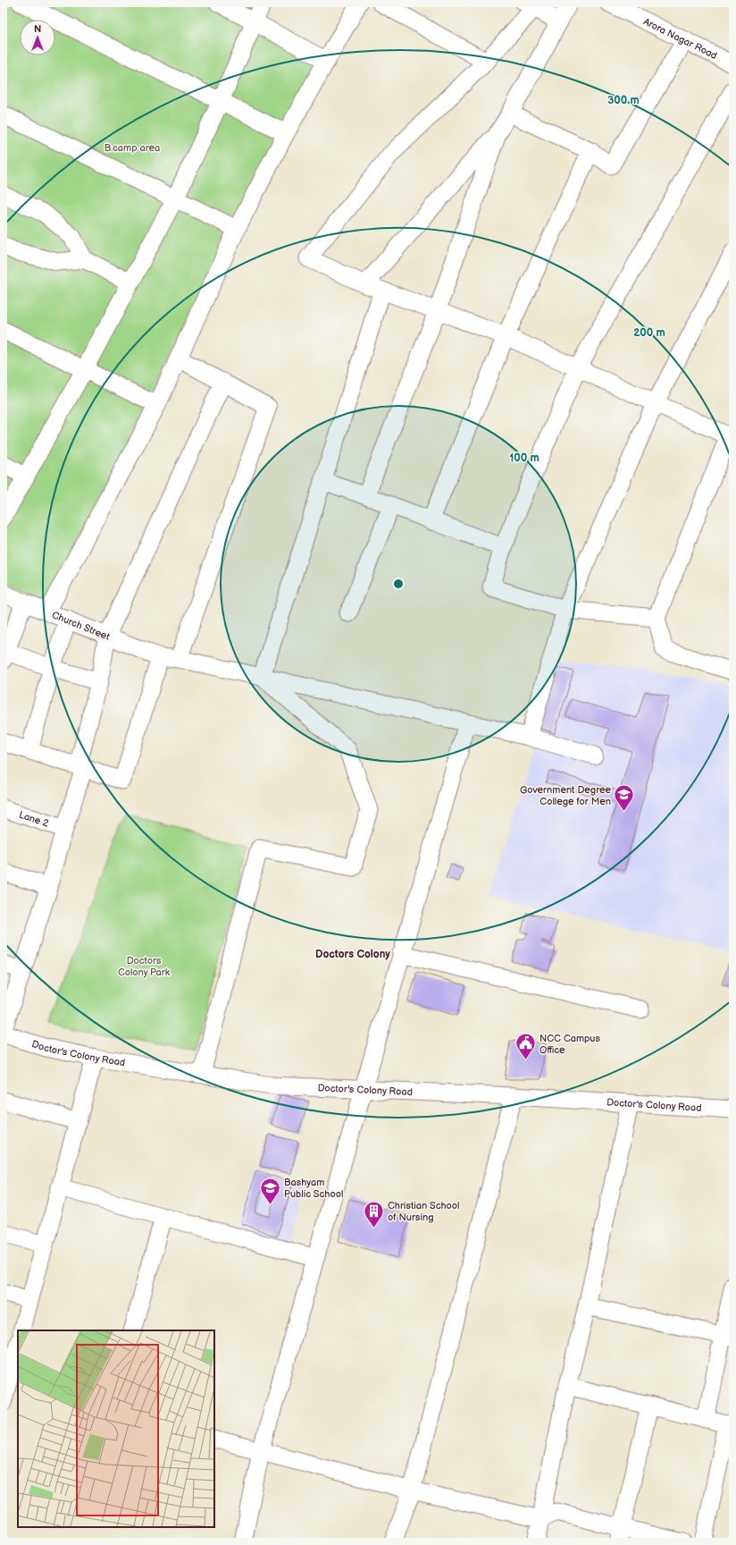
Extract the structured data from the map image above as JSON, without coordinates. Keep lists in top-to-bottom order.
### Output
{
  "streets": {
    "street": [
      "Arora Nagar Road",
      "Church Street",
      "Lane 2",
      "Doctor's Colony Road"
    ]
  },
  "districts": ["Doctors Colony"],
  "parks": ["B.camp area", "Doctors Colony Park"],
  "places": {
    "school or university": ["Government Degree College for Men", "Bashyam Public School"],
    "public building": ["NCC Campus Office"],
    "building": ["Christian School of Nursing"]
  },
  "north": "top",
  "rings": ["300 m", "200 m", "100 m"]
}
